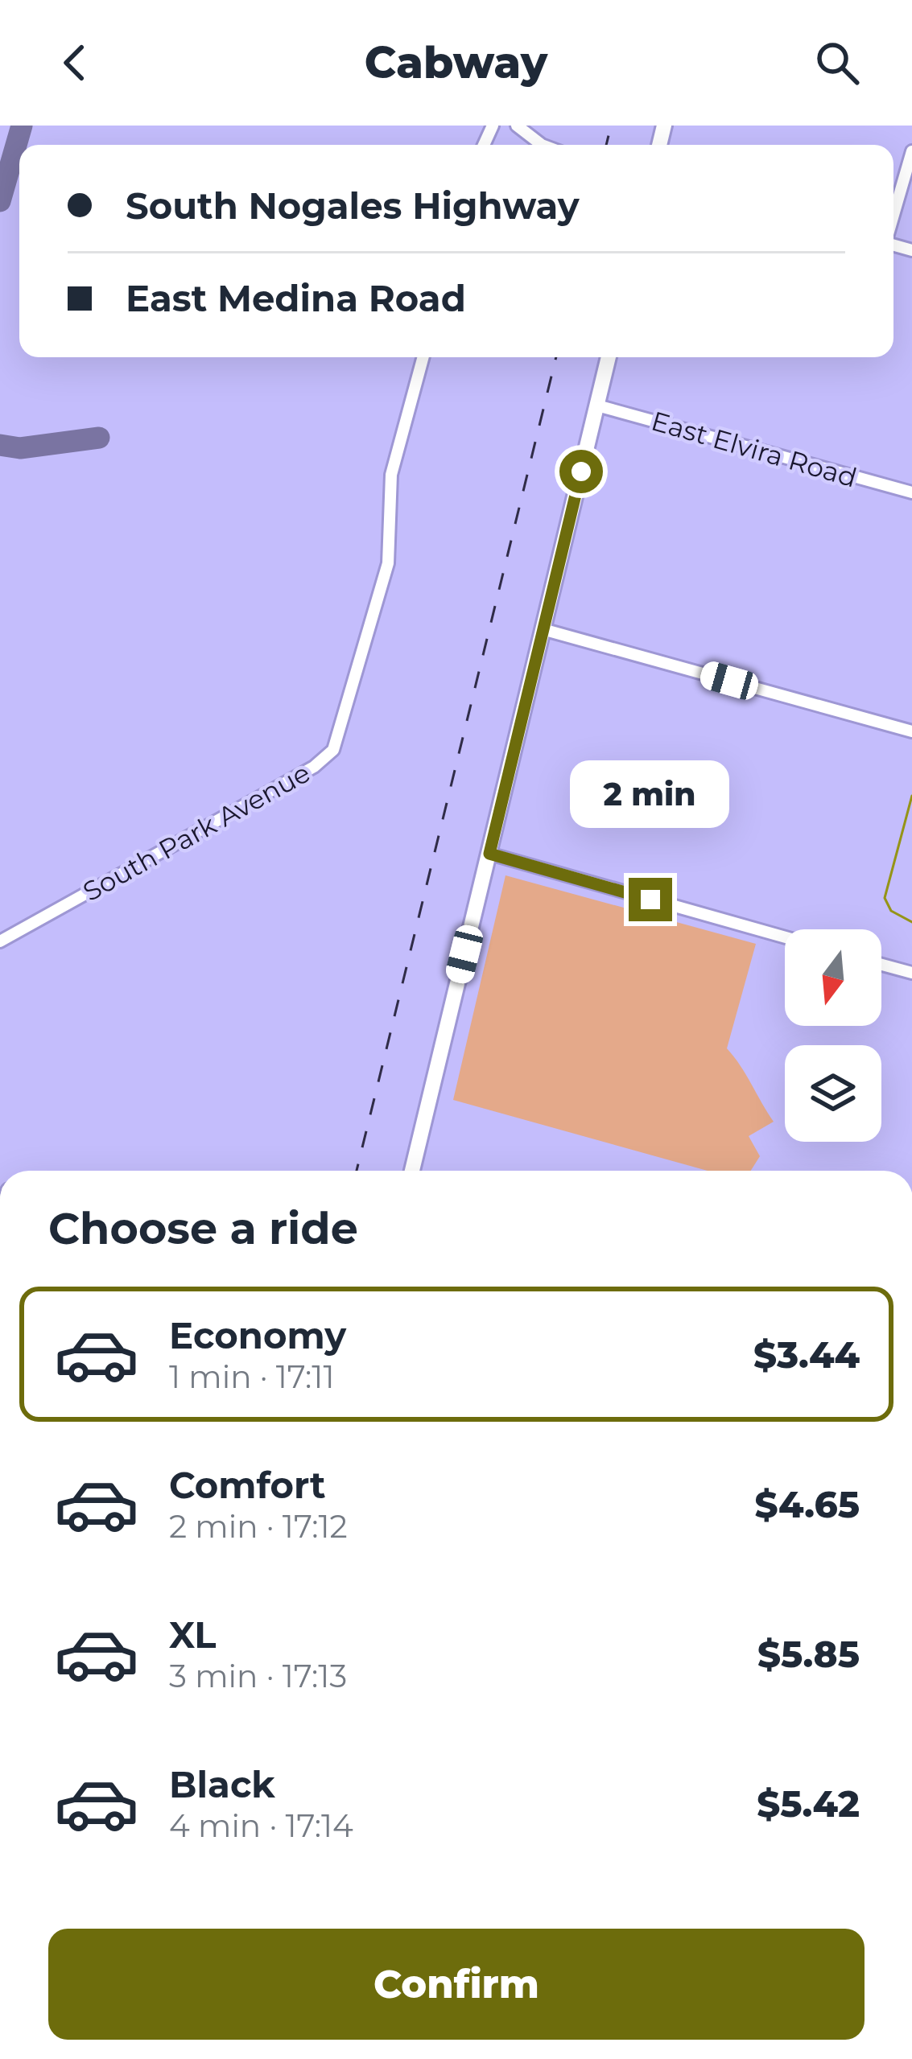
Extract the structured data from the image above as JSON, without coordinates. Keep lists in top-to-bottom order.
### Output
{
  "streets": {
    "street": ["East Elvira Road", "South Park Avenue"]
  },
  "north": "bottom",
  "page": {
    "header": "Cabway",
    "banner": ["South Nogales Highway", "East Medina Road"],
    "bubble": "2 min",
    "heading": "Choose a ride",
    "list": [
      {
        "name": "Economy",
        "note": "1 min · 17:11",
        "value": "$3.44"
      },
      {
        "name": "Comfort",
        "note": "2 min · 17:12",
        "value": "$4.65"
      },
      {
        "name": "XL",
        "note": "3 min · 17:13",
        "value": "$5.85"
      },
      {
        "name": "Black",
        "note": "4 min · 17:14",
        "value": "$5.42"
      }
    ],
    "buttons": "Confirm"
  }
}
